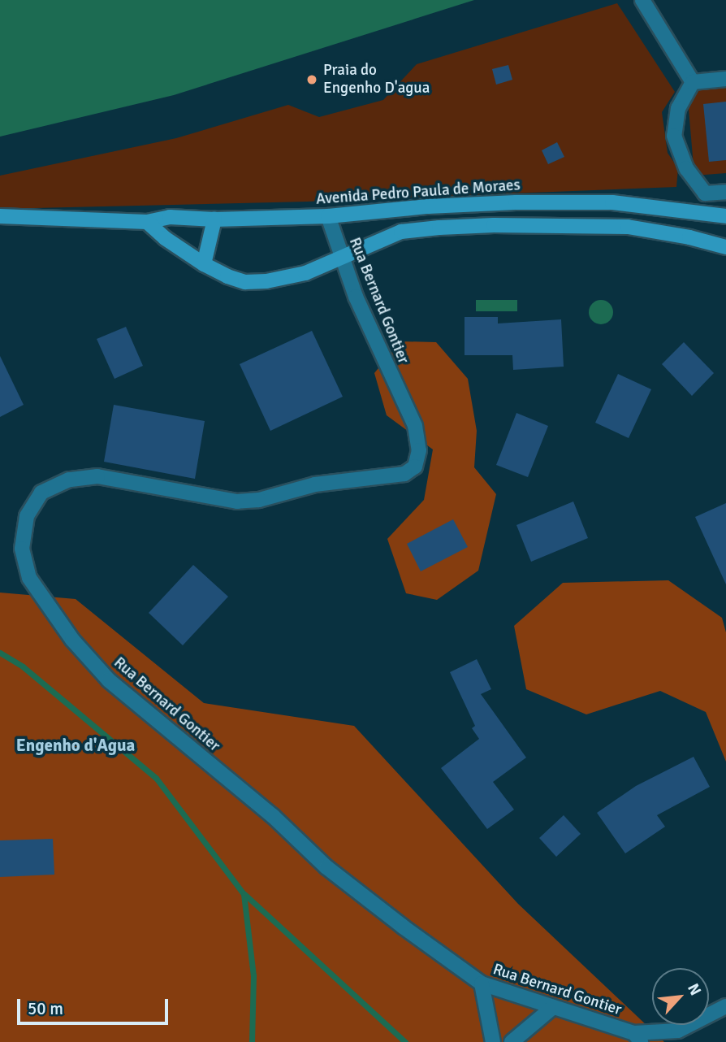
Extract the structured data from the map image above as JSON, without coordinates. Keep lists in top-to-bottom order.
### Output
{
  "streets": {
    "main road": ["Avenida Pedro Paula de Moraes"],
    "street": ["Rua Bernard Gontier"]
  },
  "crossings": [
    ["Avenida Pedro Paula de Moraes", "Rua Bernard Gontier"]
  ],
  "districts": ["Engenho d'Agua"],
  "places": ["Praia do Engenho D'agua"],
  "scale_bar": "50 m",
  "north": "top right"
}
